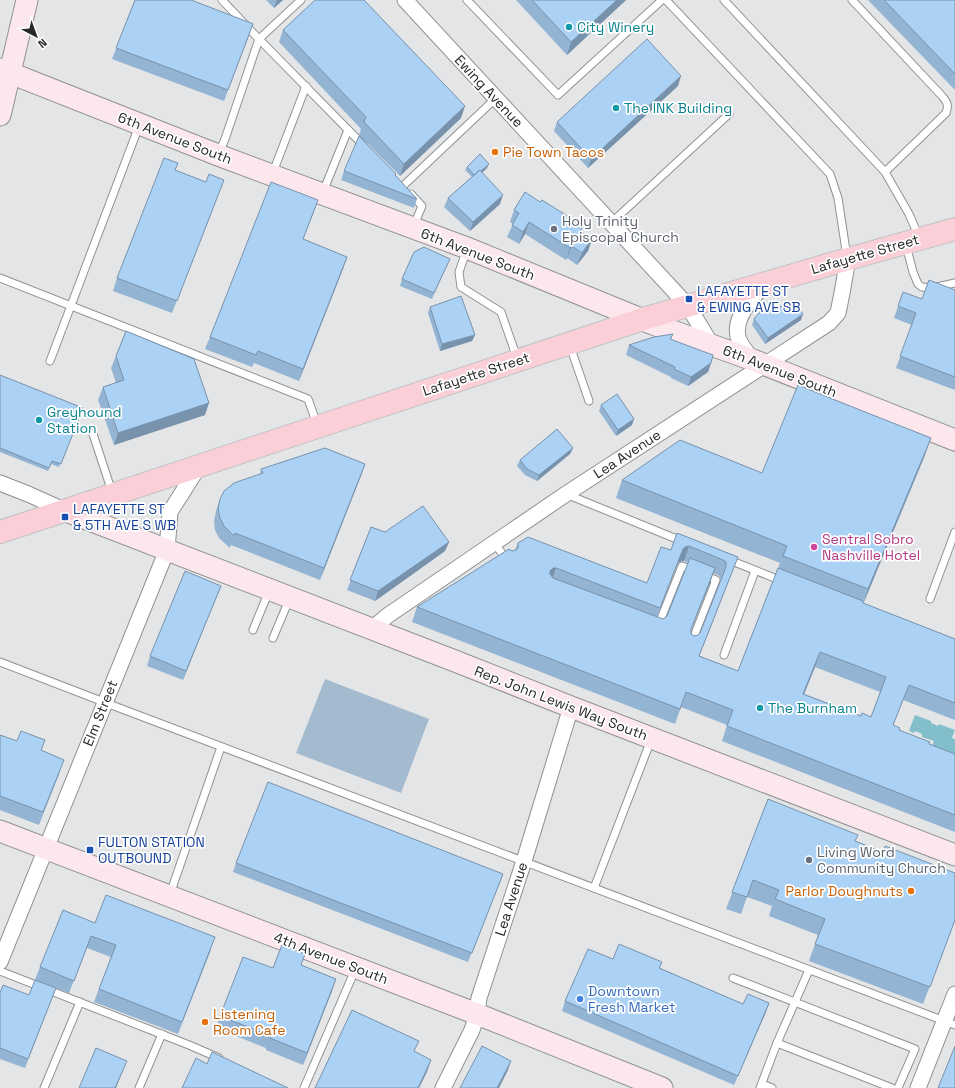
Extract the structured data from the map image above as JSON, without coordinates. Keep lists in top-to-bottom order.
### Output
{
  "streets": {
    "main road": ["Lafayette Street"],
    "street": [
      "Ewing Avenue",
      "6th Avenue South",
      "Lea Avenue",
      "Rep. John Lewis Way South",
      "Elm Street",
      "4th Avenue South"
    ]
  },
  "crossings": [
    ["Ewing Avenue", "6th Avenue South"],
    ["Ewing Avenue", "Lafayette Street"],
    ["6th Avenue South", "Lafayette Street"],
    ["6th Avenue South", "Lea Avenue"],
    ["Lafayette Street", "Lea Avenue"],
    ["Lafayette Street", "Rep. John Lewis Way South"],
    ["Lafayette Street", "Elm Street"],
    ["Lea Avenue", "Rep. John Lewis Way South"],
    ["Lea Avenue", "4th Avenue South"],
    ["Rep. John Lewis Way South", "Elm Street"],
    ["Elm Street", "4th Avenue South"]
  ],
  "places": {
    "other": [
      "City Winery",
      "The INK Building",
      "Pie Town Tacos",
      "Holy Trinity Episcopal Church",
      "Greyhound Station",
      "Sentral Sobro Nashville Hotel",
      "The Burnham",
      "Living Word Community Church",
      "Parlor Doughnuts",
      "Downtown Fresh Market",
      "Listening Room Cafe"
    ],
    "transit": ["LAFAYETTE ST & EWING AVE SB", "LAFAYETTE ST & 5TH AVE S WB", "FULTON STATION OUTBOUND"]
  },
  "north": "bottom right"
}
